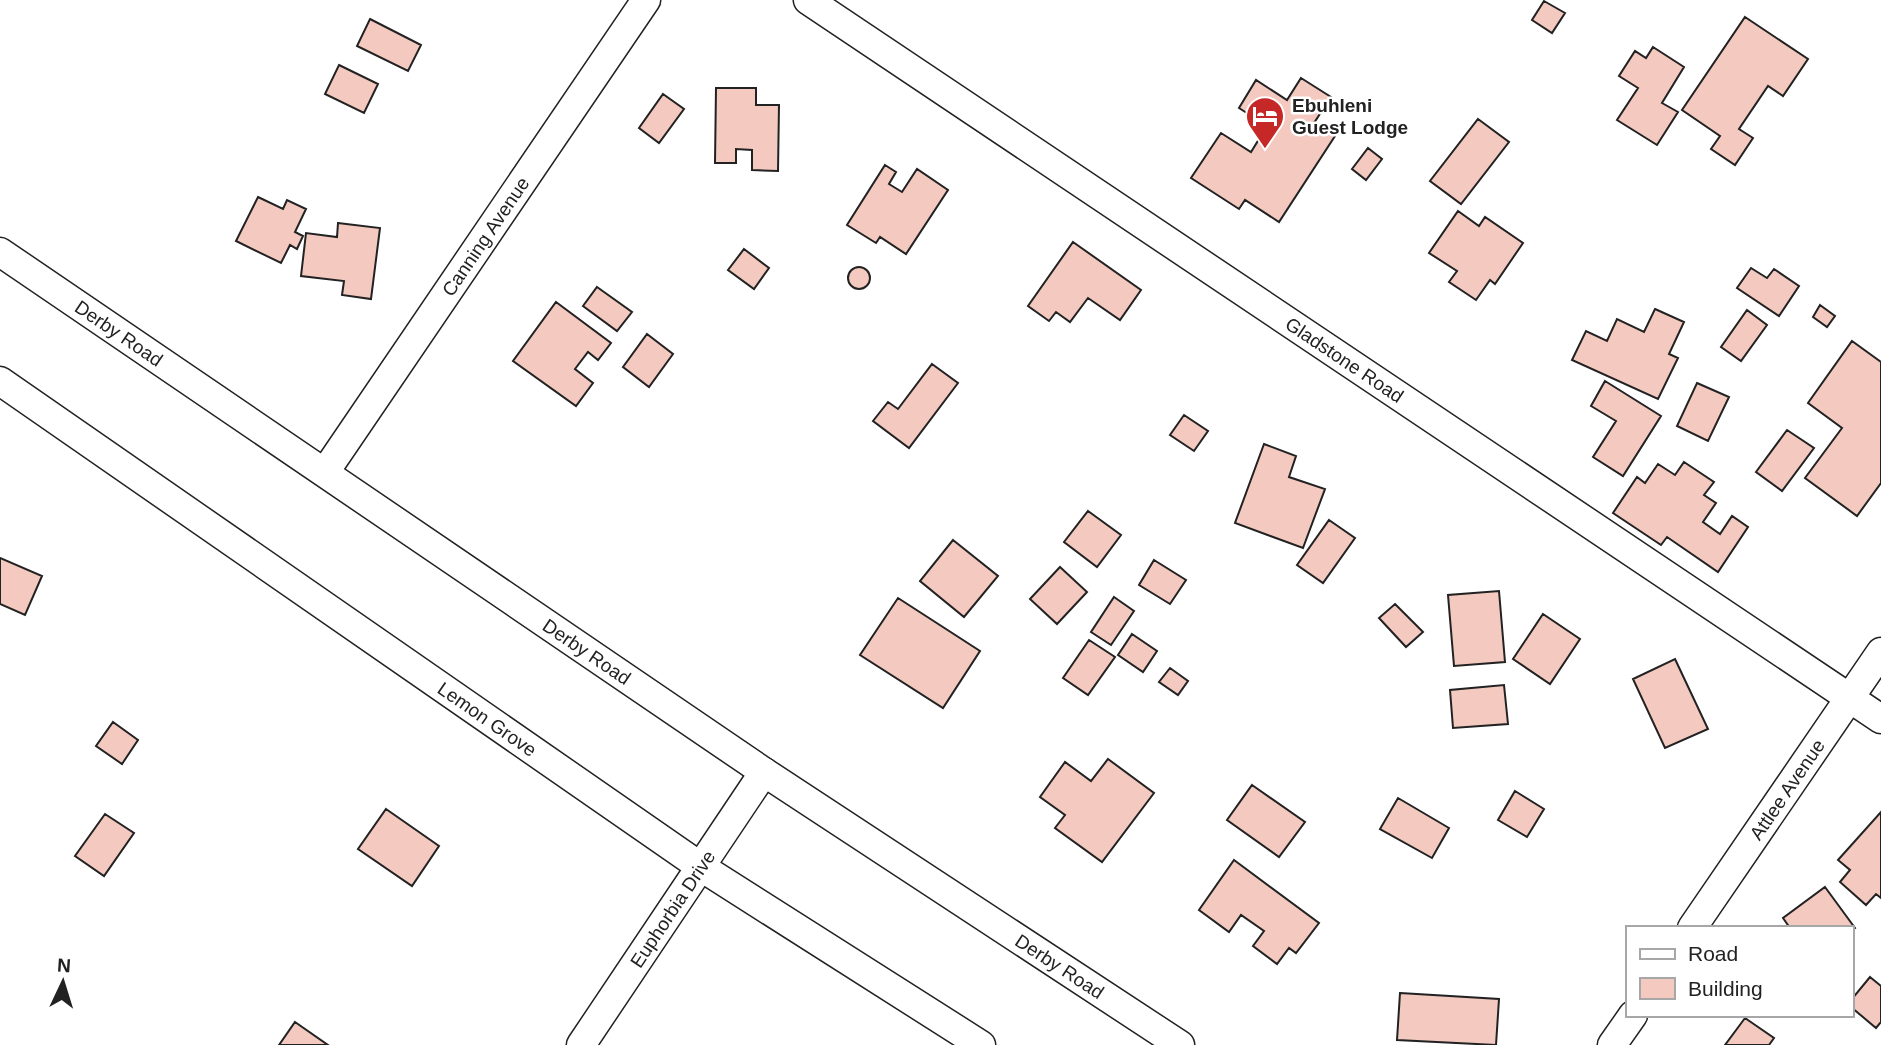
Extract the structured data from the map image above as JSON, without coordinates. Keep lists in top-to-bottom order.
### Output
{
  "streets": {
    "street": [
      "Canning Avenue",
      "Derby Road",
      "Gladstone Road",
      "Lemon Grove",
      "Attlee Avenue",
      "Euphorbia Drive"
    ]
  },
  "crossings": [
    ["Canning Avenue", "Derby Road"],
    ["Derby Road", "Euphorbia Drive"],
    ["Gladstone Road", "Attlee Avenue"],
    ["Lemon Grove", "Euphorbia Drive"]
  ],
  "places": {
    "hotel": ["Ebuhleni Guest Lodge"]
  },
  "legend": ["Road", "Building"],
  "north": "top"
}
